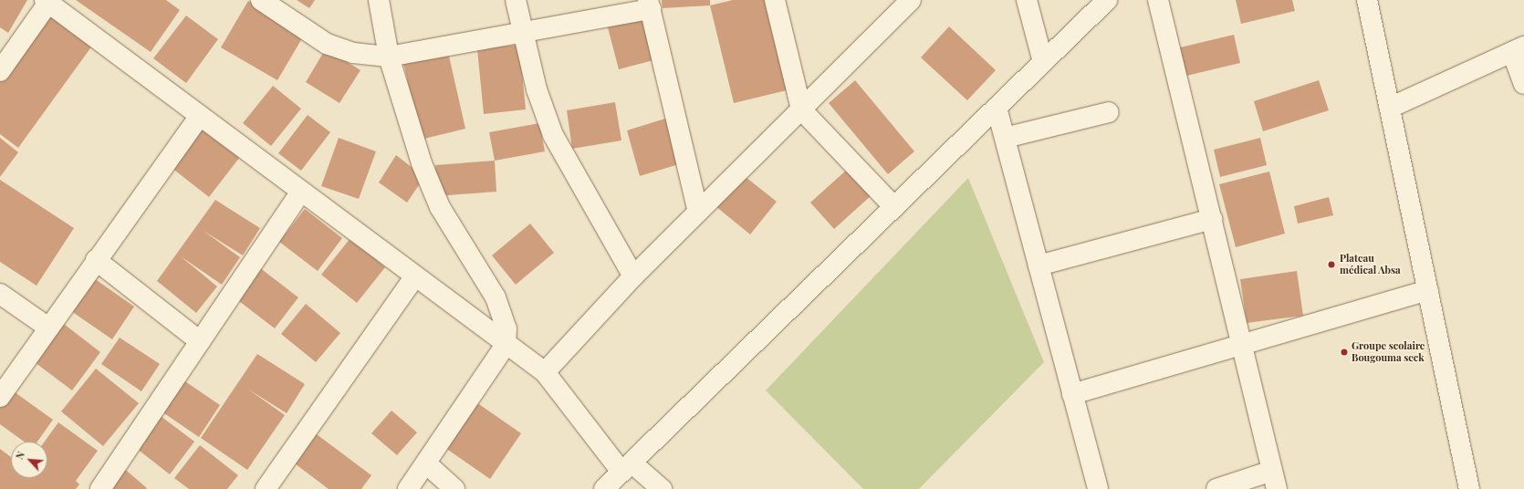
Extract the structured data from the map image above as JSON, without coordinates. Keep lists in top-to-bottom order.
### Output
{
  "places": ["Plateau médical Absa", "Groupe scolaire Bougouma seck"],
  "north": "top left"
}
